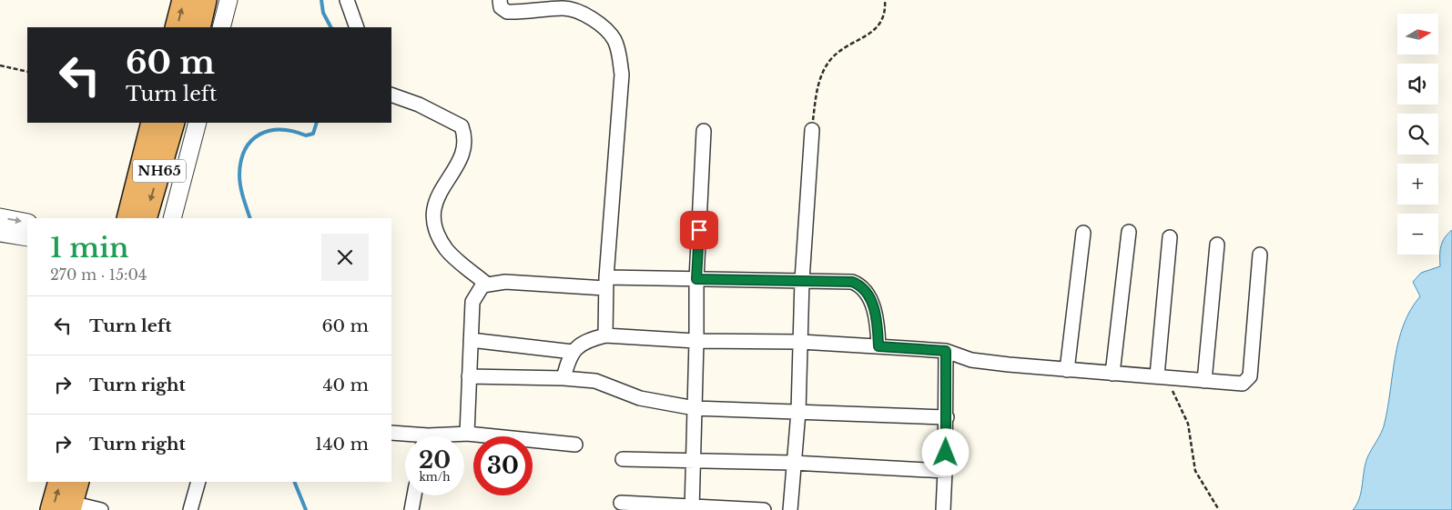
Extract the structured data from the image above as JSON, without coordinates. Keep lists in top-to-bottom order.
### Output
{
  "streets": {
    "highway": ["NH65"]
  },
  "north": "right",
  "page": {
    "map_buttons": ["+", "−"],
    "turn": ["60 m", "Turn left"],
    "heading": ["1 min", "270 m · 15:04"],
    "list": [
      {
        "name": "Turn left",
        "value": "60 m"
      },
      {
        "name": "Turn right",
        "value": "40 m"
      },
      {
        "name": "Turn right",
        "value": "140 m"
      }
    ],
    "speed": "20 km/h",
    "limit": "30"
  }
}
